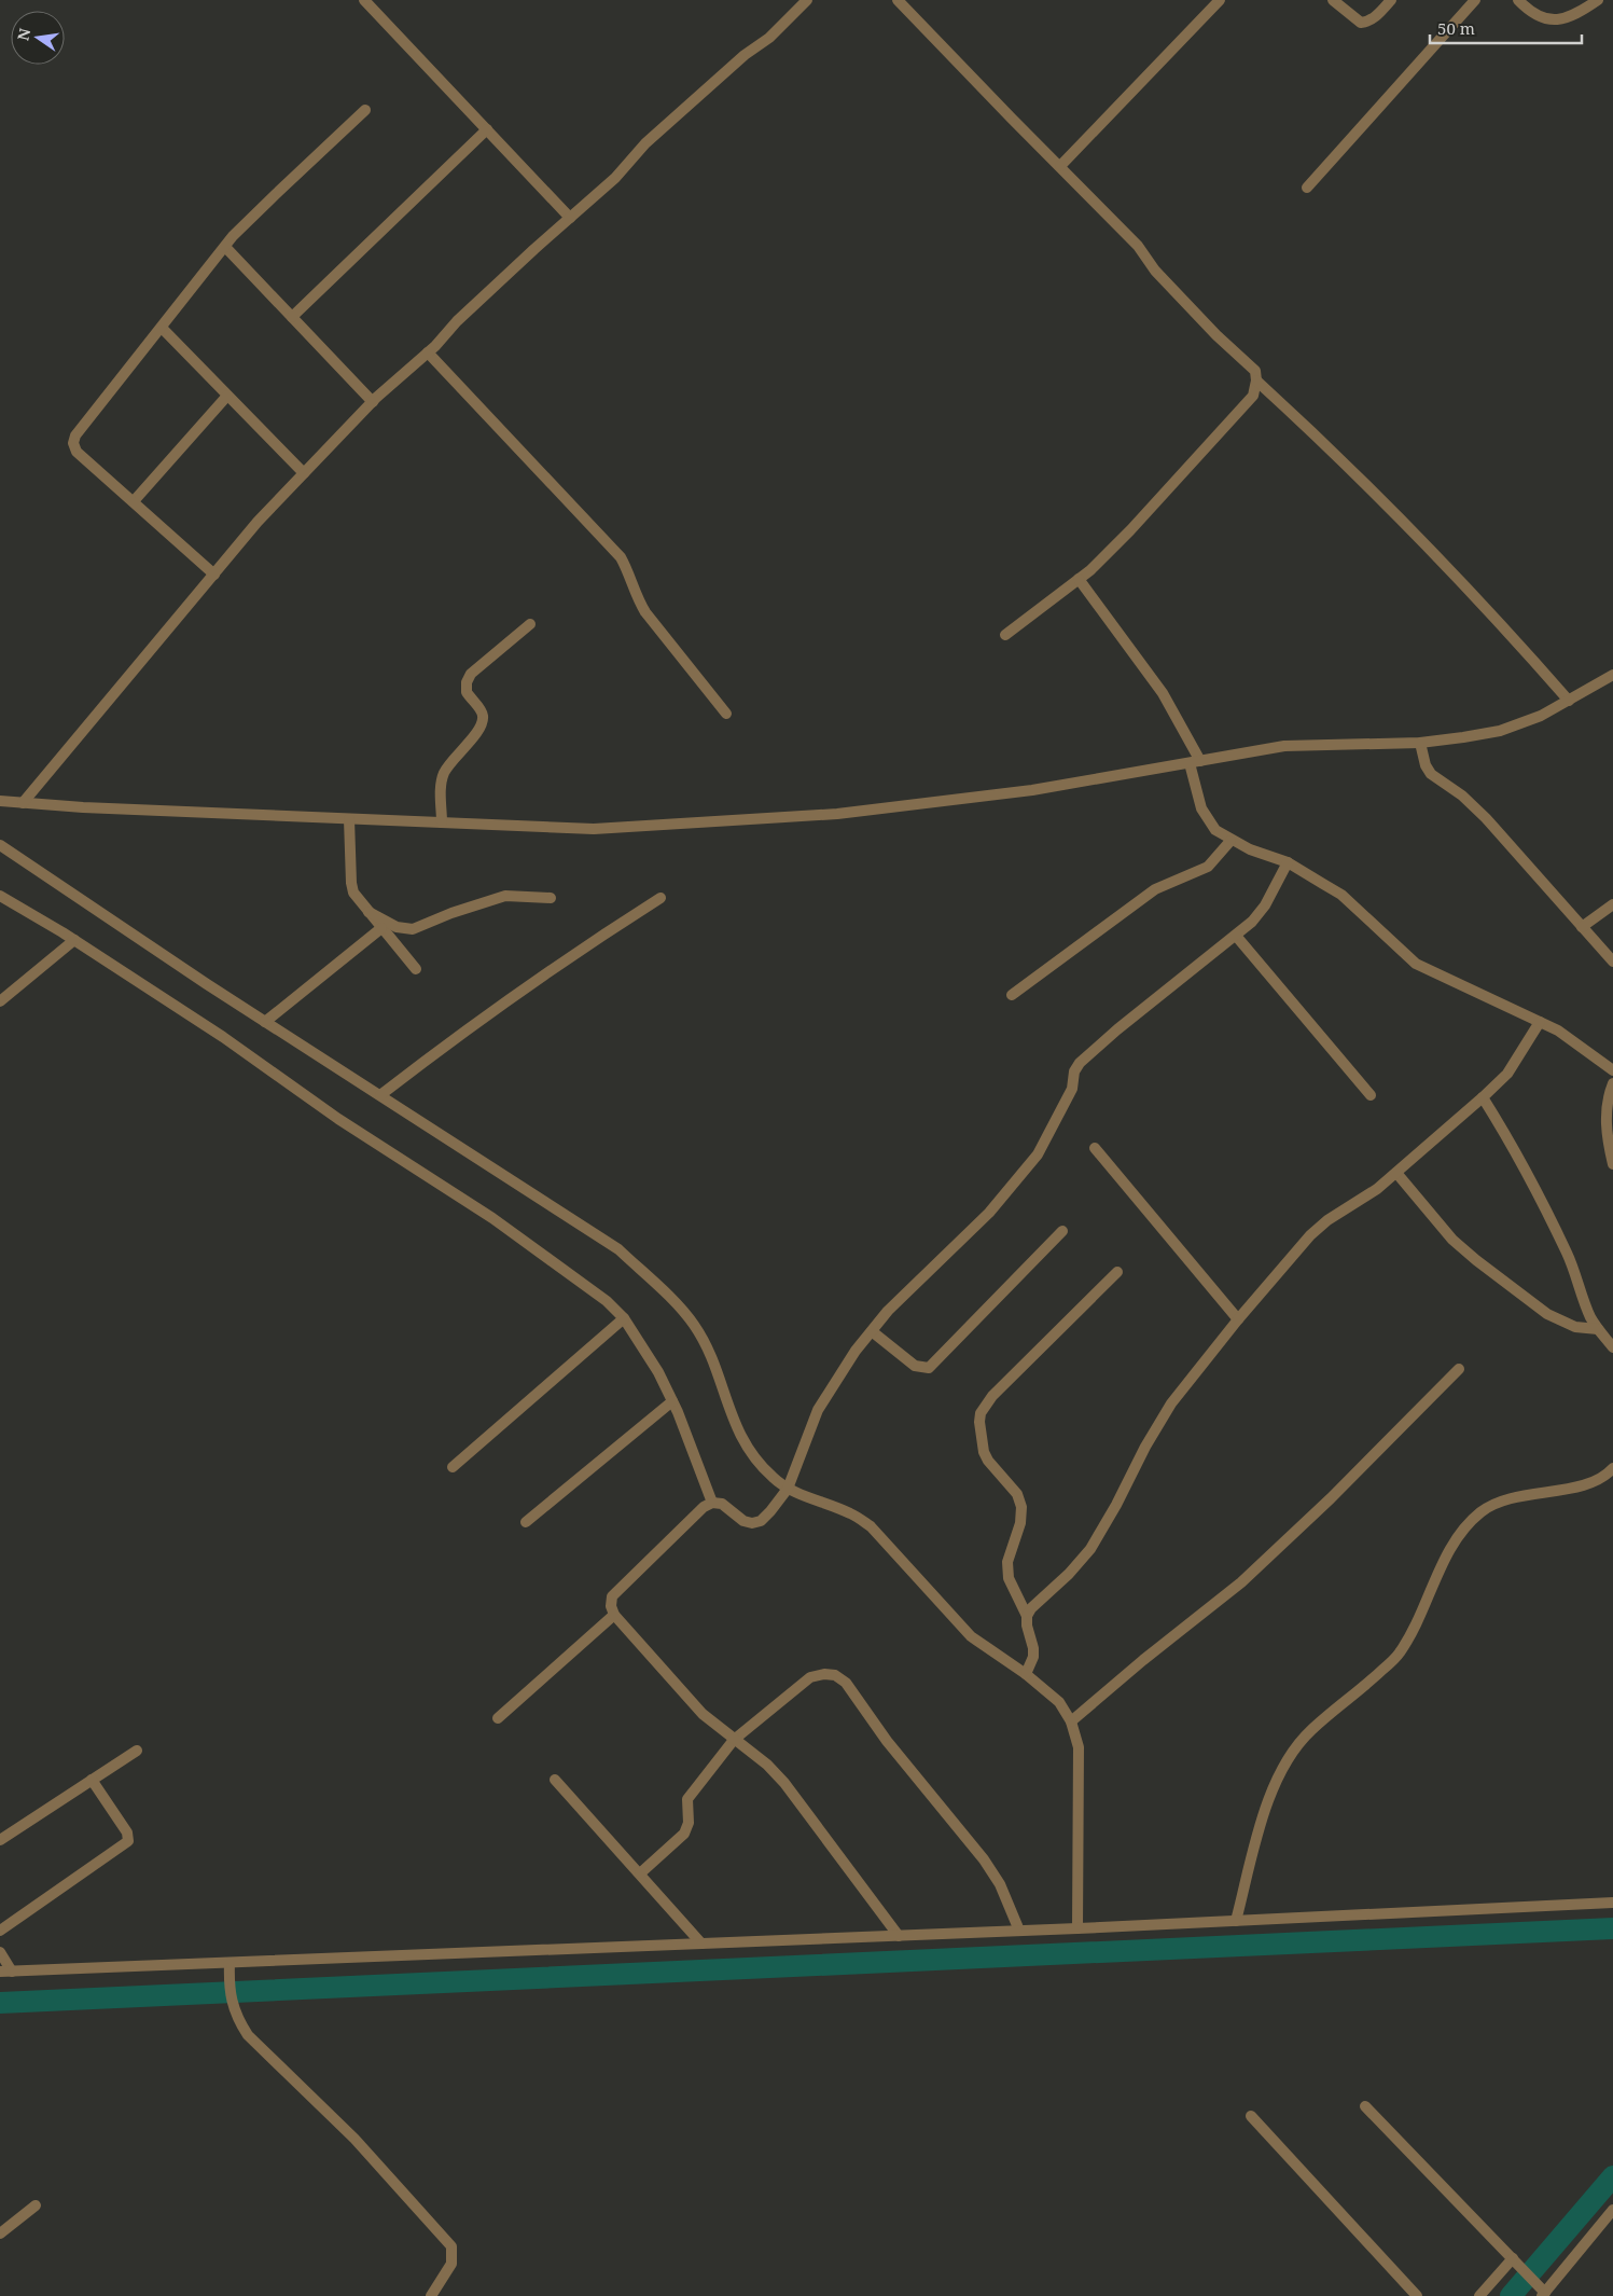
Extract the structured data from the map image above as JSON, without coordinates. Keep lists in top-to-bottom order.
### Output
{
  "scale_bar": "50 m",
  "north": "left"
}
